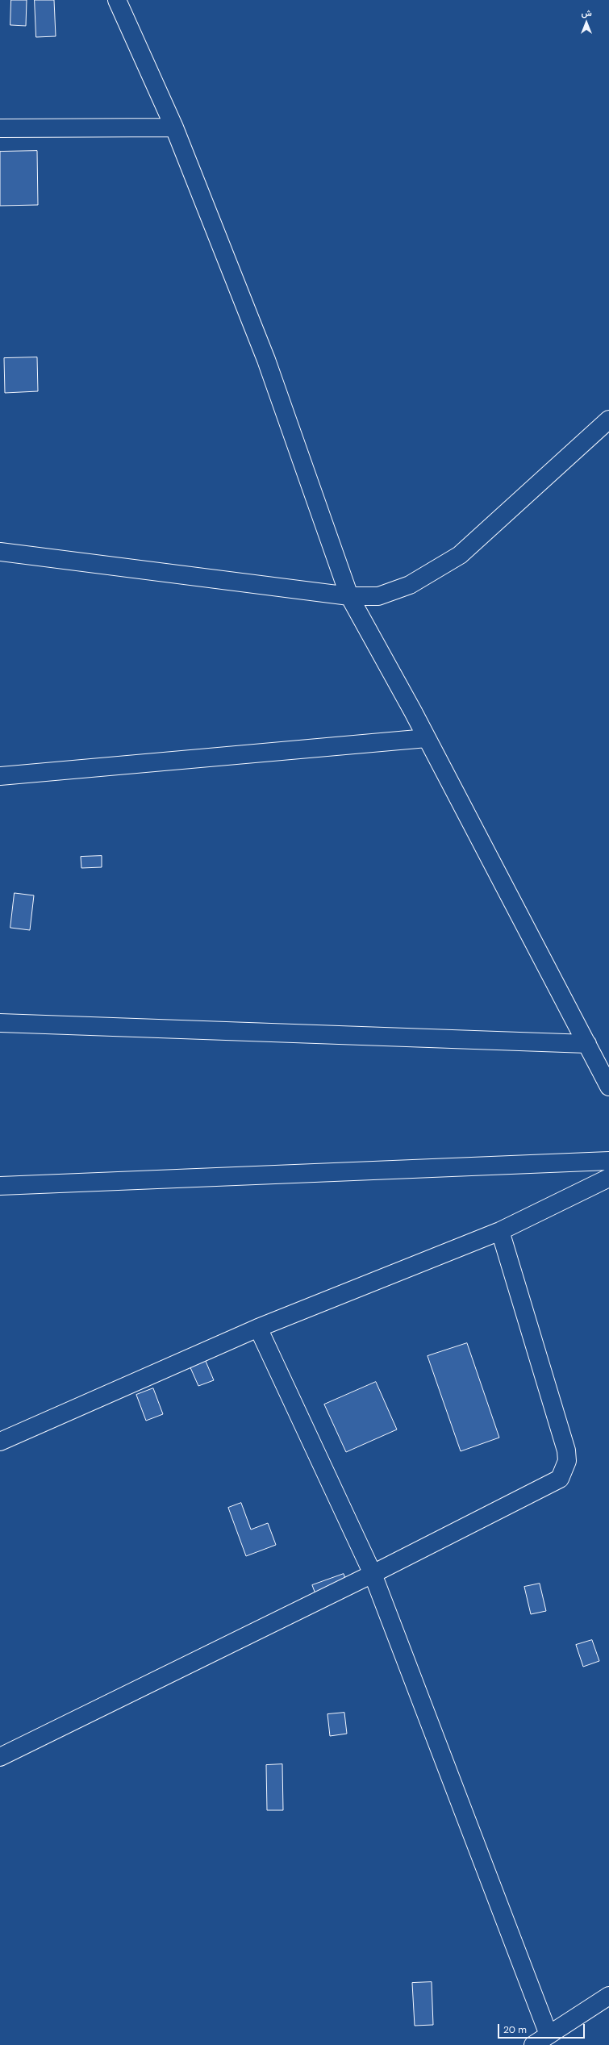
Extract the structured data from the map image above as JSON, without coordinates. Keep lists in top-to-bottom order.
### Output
{
  "scale_bar": "20 m",
  "north": "top"
}
